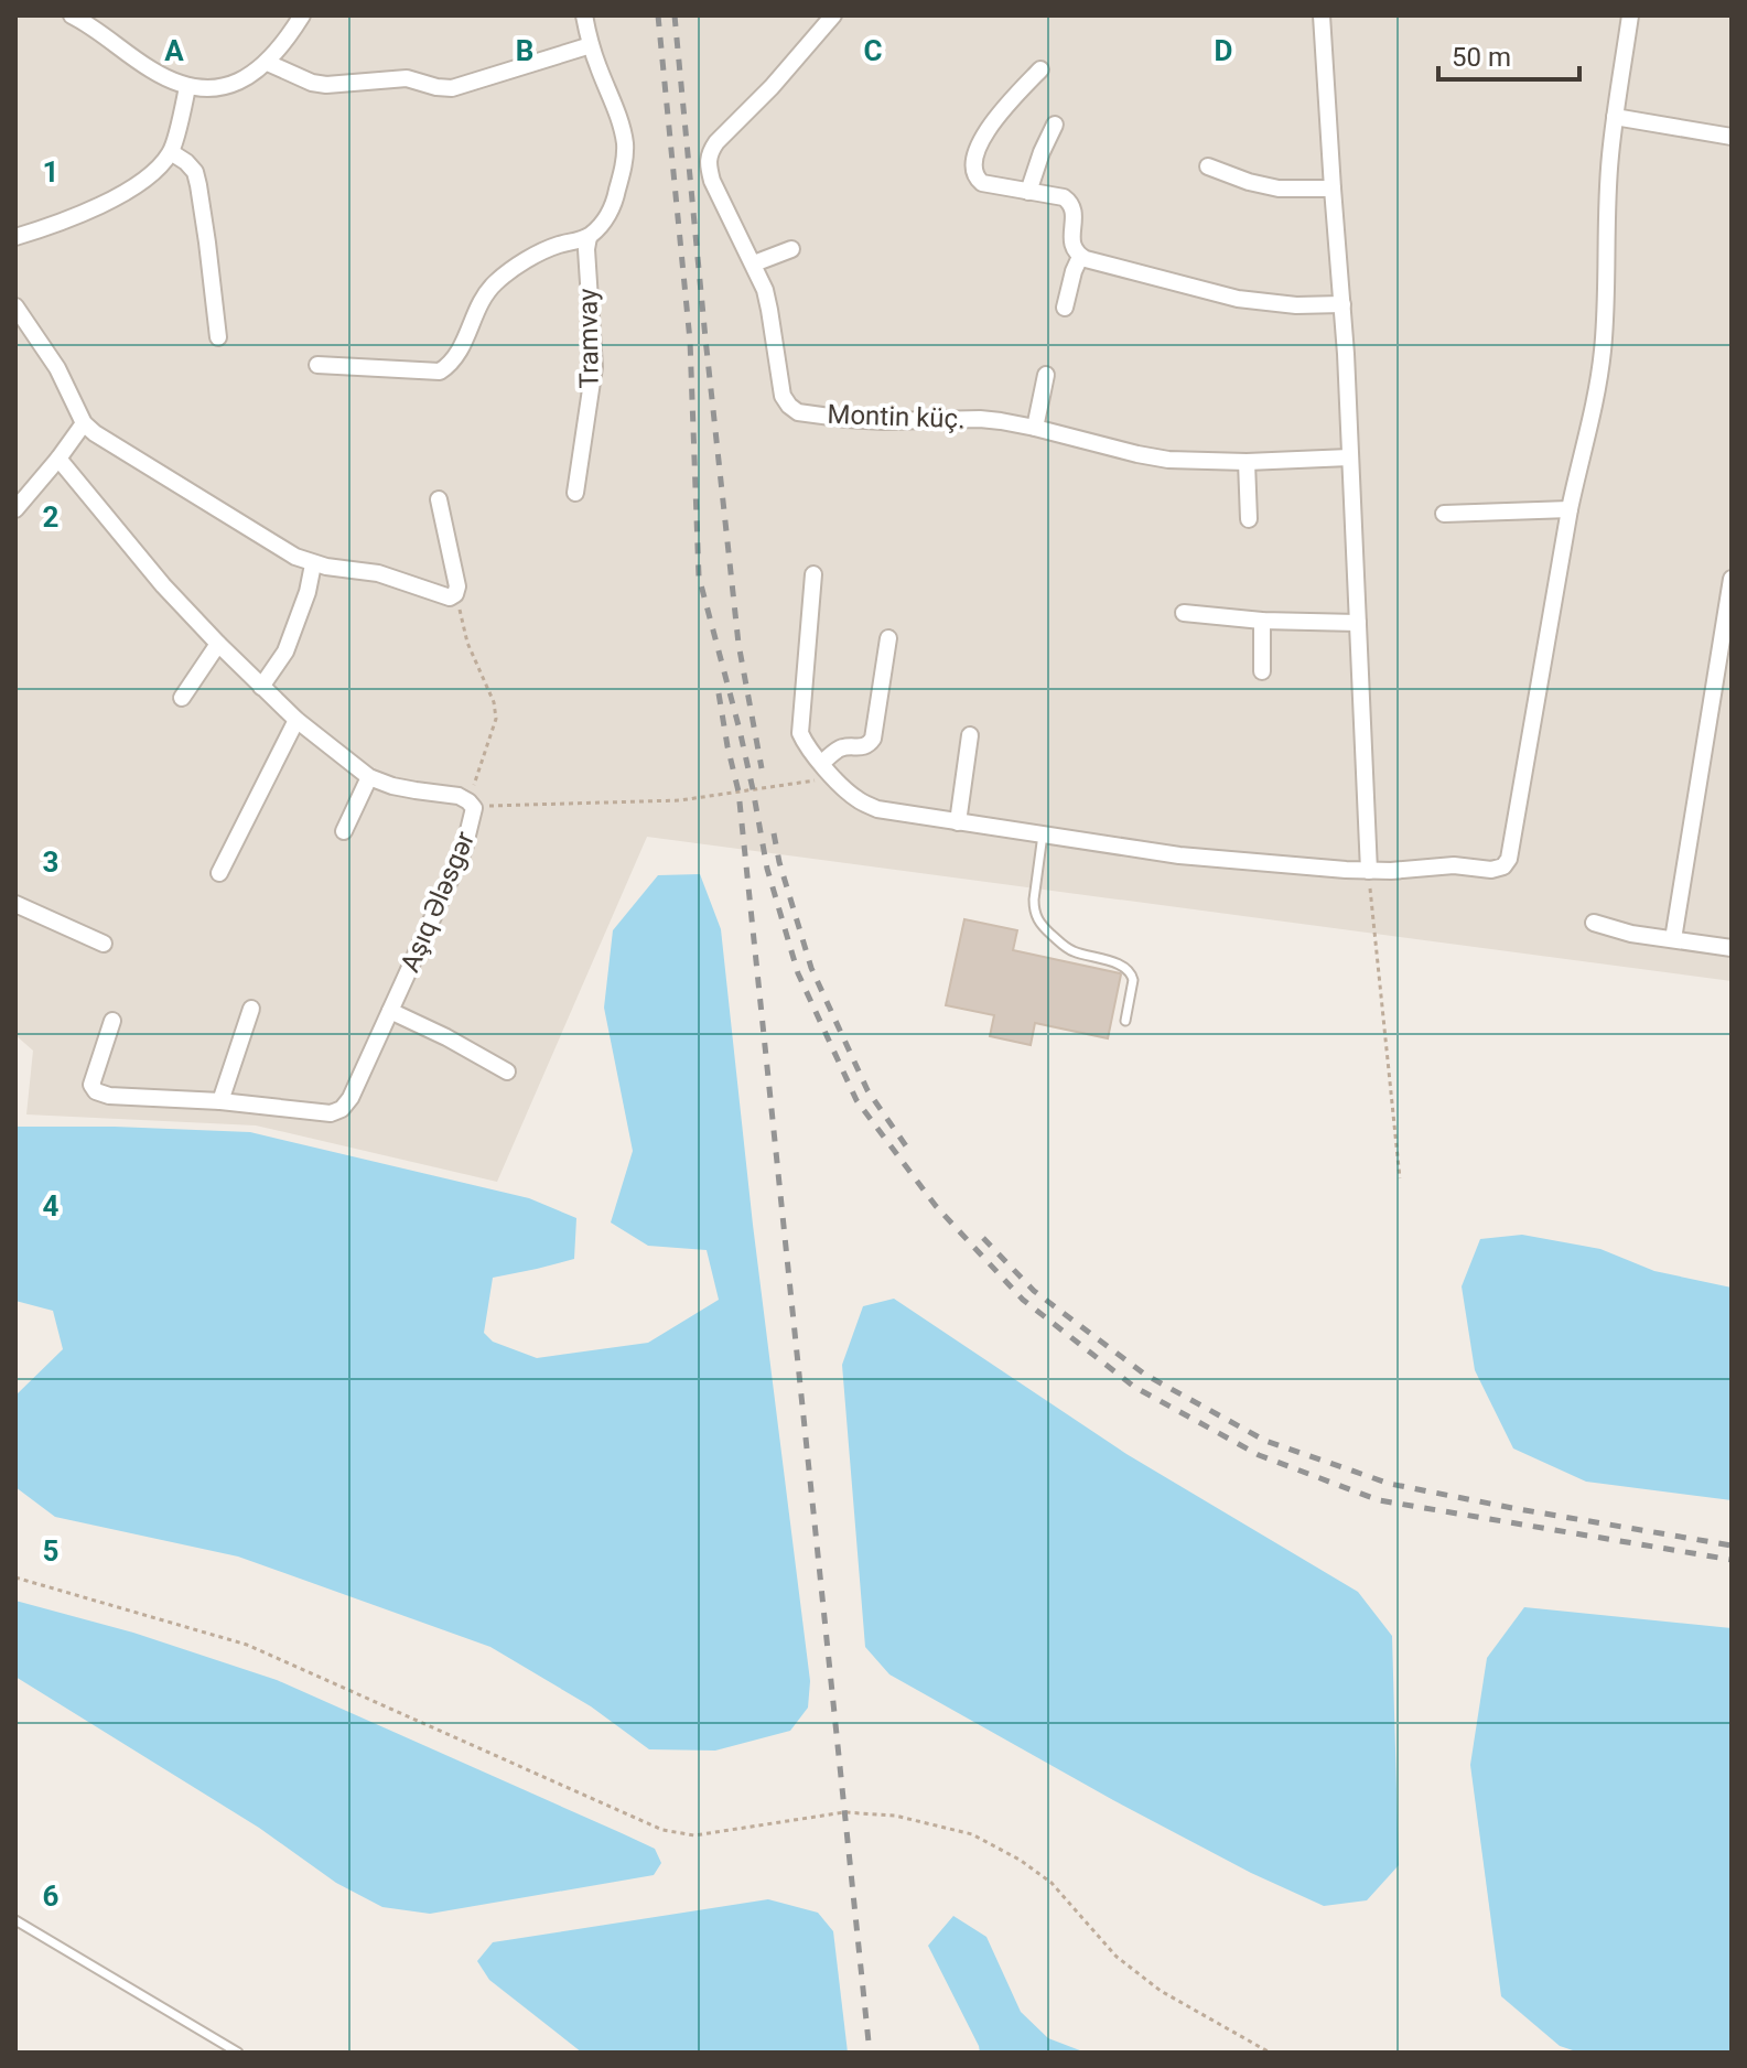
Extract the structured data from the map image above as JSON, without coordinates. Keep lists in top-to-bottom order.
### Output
{
  "streets": {
    "street": ["Tramvay", "Montin küç.", "Aşıq Ələsgər"]
  },
  "scale_bar": "50 m",
  "grid": {
    "columns": [
      "A",
      "B",
      "C",
      "D"
    ],
    "rows": [
      "1",
      "2",
      "3",
      "4",
      "5",
      "6"
    ]
  }
}
